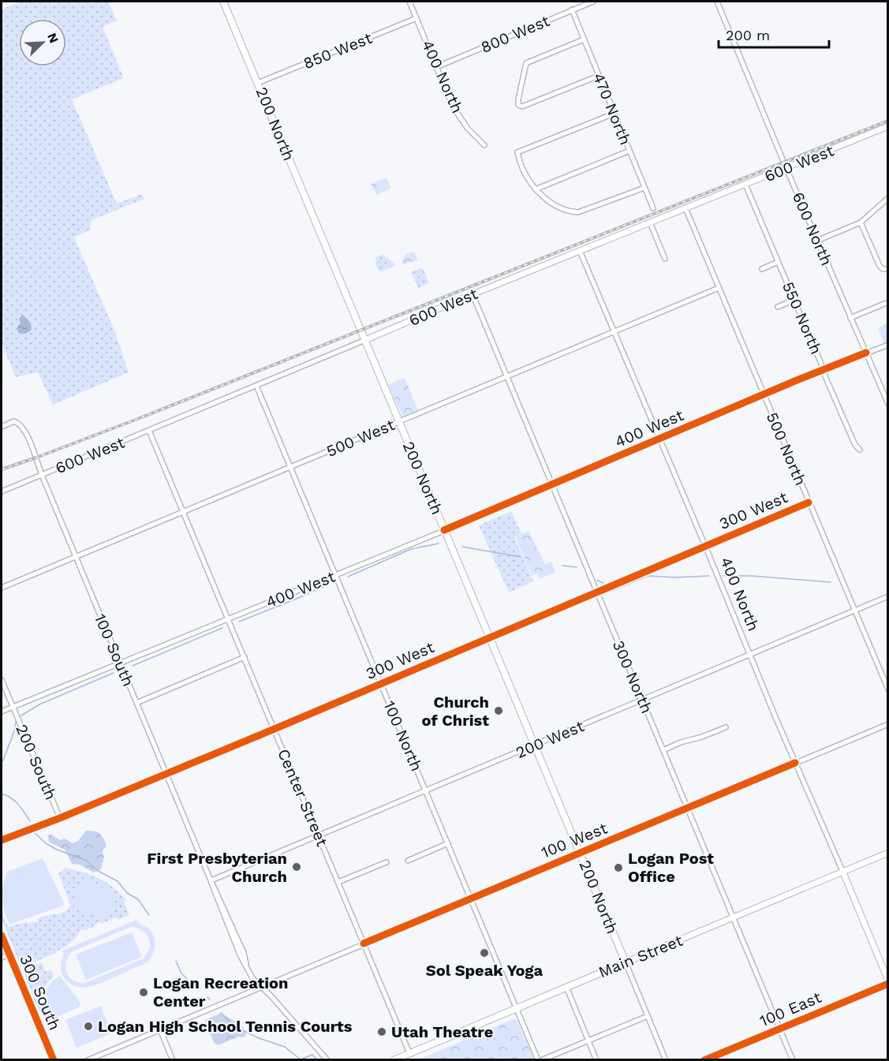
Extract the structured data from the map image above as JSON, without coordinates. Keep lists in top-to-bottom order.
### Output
{
  "streets": {
    "highway": ["200 North", "Main Street"],
    "main road": ["400 North", "600 West", "100 East"],
    "street": [
      "800 West",
      "850 West",
      "470 North",
      "600 North",
      "550 North",
      "400 West",
      "500 West",
      "500 North",
      "300 West",
      "100 South",
      "300 North",
      "100 North",
      "200 West",
      "200 South",
      "Center Street",
      "100 West",
      "300 South"
    ]
  },
  "crossings": [
    ["800 West", "400 North"],
    ["800 West", "470 North"],
    ["850 West", "400 North"],
    ["850 West", "200 North"],
    ["400 North", "600 West"],
    ["400 North", "400 West"],
    ["400 North", "500 West"],
    ["400 North", "300 West"],
    ["400 North", "200 West"],
    ["400 North", "100 West"],
    ["400 North", "Main Street"],
    ["400 North", "100 East"],
    ["200 North", "600 West"],
    ["200 North", "400 West"],
    ["200 North", "500 West"],
    ["200 North", "300 West"],
    ["200 North", "200 West"],
    ["200 North", "100 West"],
    ["200 North", "Main Street"],
    ["600 West", "600 North"],
    ["600 West", "550 North"],
    ["600 West", "500 North"],
    ["600 West", "100 South"],
    ["600 West", "300 North"],
    ["600 West", "100 North"],
    ["600 West", "Center Street"],
    ["600 North", "400 West"],
    ["550 North", "400 West"],
    ["400 West", "500 North"],
    ["400 West", "100 South"],
    ["400 West", "300 North"],
    ["400 West", "100 North"],
    ["400 West", "200 South"],
    ["400 West", "Center Street"],
    ["500 West", "500 North"],
    ["500 West", "100 South"],
    ["500 West", "300 North"],
    ["500 West", "100 North"],
    ["500 West", "Center Street"],
    ["500 North", "300 West"],
    ["500 North", "200 West"],
    ["300 West", "100 South"],
    ["300 West", "300 North"],
    ["300 West", "100 North"],
    ["300 West", "200 South"],
    ["300 West", "Center Street"],
    ["100 South", "200 West"],
    ["100 South", "100 West"],
    ["300 North", "200 West"],
    ["300 North", "100 West"],
    ["300 North", "Main Street"],
    ["300 North", "100 East"],
    ["100 North", "200 West"],
    ["100 North", "100 West"],
    ["100 North", "Main Street"],
    ["200 West", "Center Street"],
    ["Center Street", "100 West"],
    ["Center Street", "Main Street"]
  ],
  "places": [
    "Church of Christ",
    "First Presbyterian Church",
    "Logan Post Office",
    "Sol Speak Yoga",
    "Logan Recreation Center",
    "Logan High School Tennis Courts",
    "Utah Theatre"
  ],
  "scale_bar": "200 m",
  "north": "top right"
}
